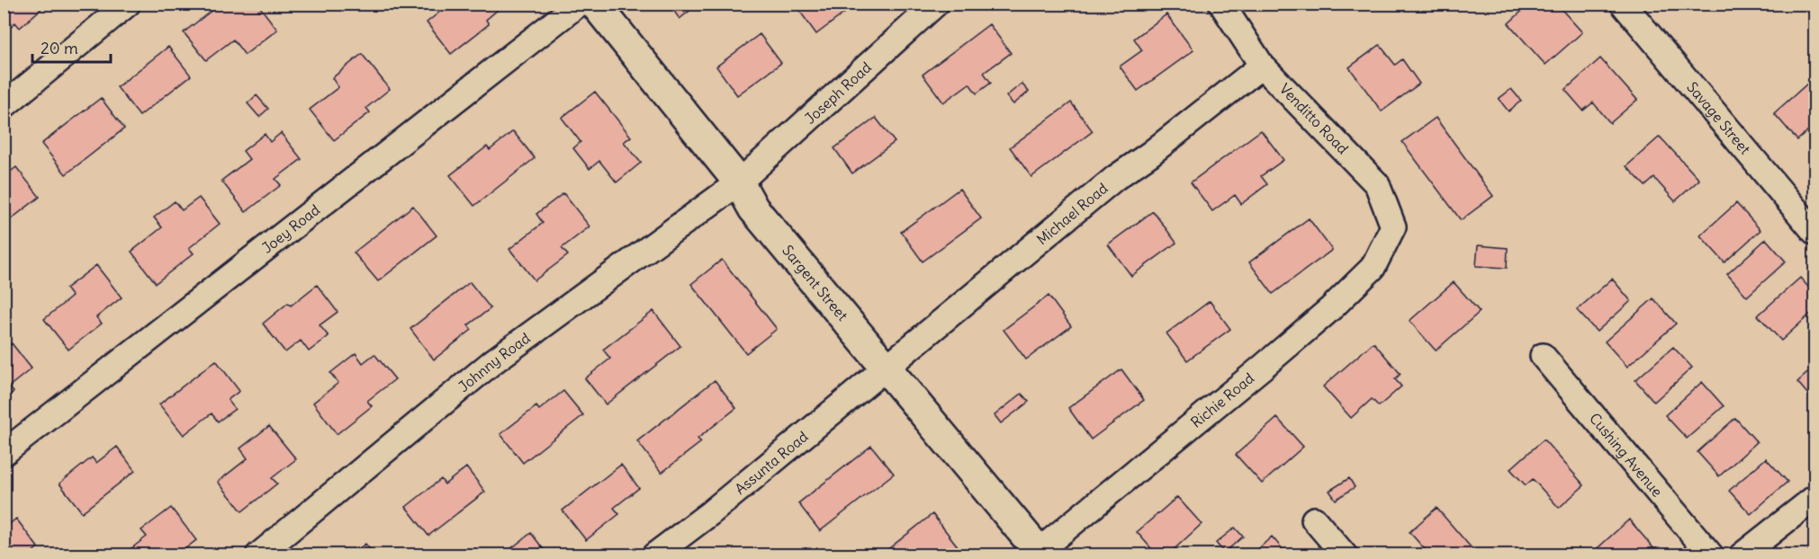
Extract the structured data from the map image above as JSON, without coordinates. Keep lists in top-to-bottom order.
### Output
{
  "streets": {
    "street": [
      "Joseph Road",
      "Savage Street",
      "Venditto Road",
      "Michael Road",
      "Joey Road",
      "Sargent Street",
      "Johnny Road",
      "Richie Road",
      "Cushing Avenue",
      "Assunta Road"
    ]
  },
  "crossings": [
    ["Joseph Road", "Sargent Street"],
    ["Joseph Road", "Johnny Road"],
    ["Venditto Road", "Michael Road"],
    ["Venditto Road", "Richie Road"],
    ["Michael Road", "Sargent Street"],
    ["Michael Road", "Assunta Road"],
    ["Sargent Street", "Johnny Road"],
    ["Sargent Street", "Richie Road"],
    ["Sargent Street", "Assunta Road"]
  ],
  "scale_bar": "20 m"
}
